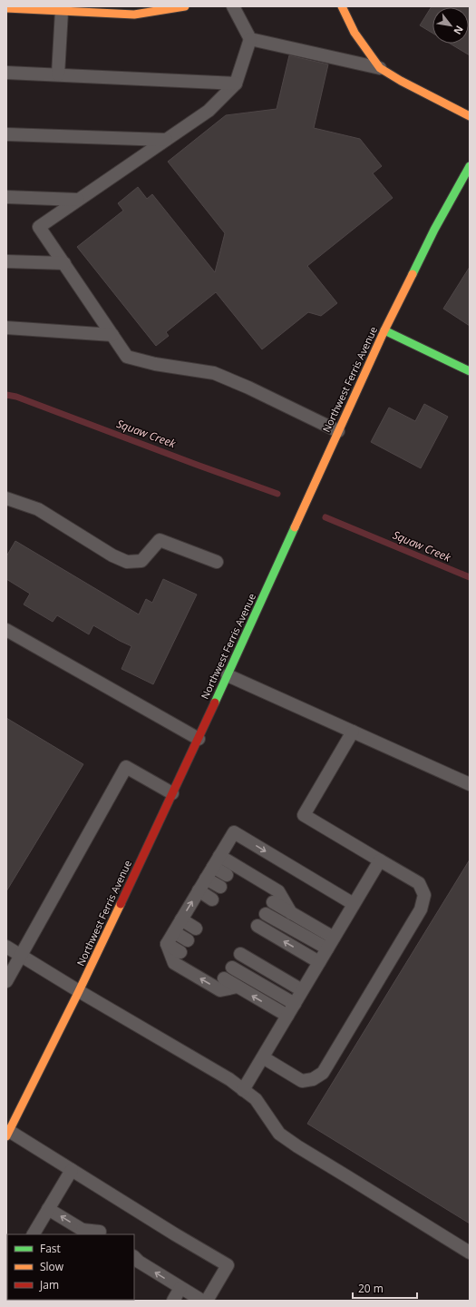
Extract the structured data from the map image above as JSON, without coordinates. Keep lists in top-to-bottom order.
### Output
{
  "streets": {
    "street": ["Northwest Ferris Avenue"]
  },
  "water": ["Squaw Creek"],
  "legend": ["Fast", "Slow", "Jam"],
  "scale_bar": "20 m",
  "north": "bottom right"
}
